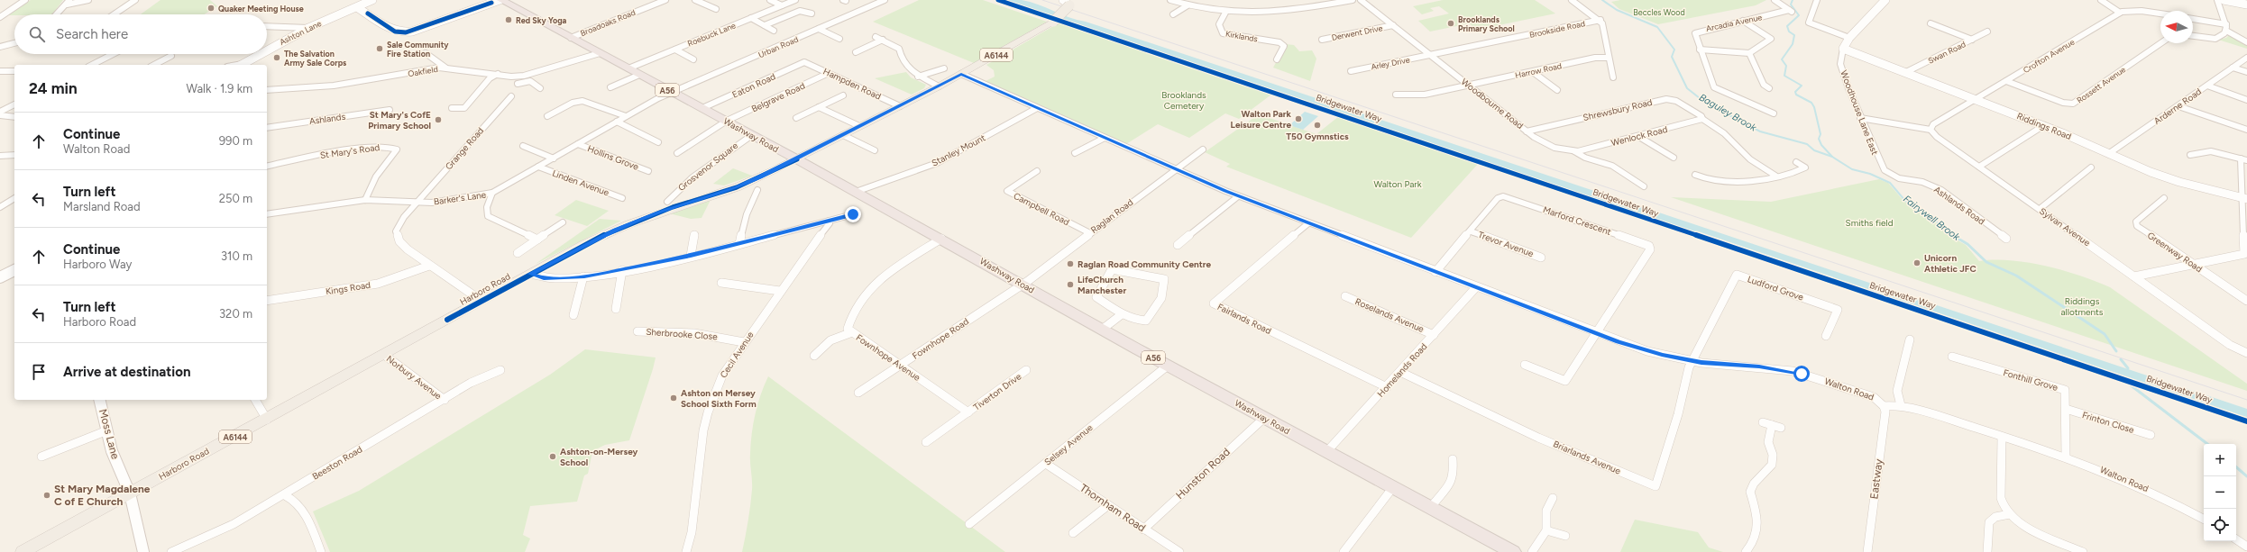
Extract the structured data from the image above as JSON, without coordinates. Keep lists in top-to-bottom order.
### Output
{
  "streets": {
    "highway": ["A56", "Washway Road"],
    "main road": ["A6144", "Harboro Road"],
    "street": [
      "Broadoaks Road",
      "Arcadia Avenue",
      "Brookside Road",
      "Ashton Lane",
      "Derwent Drive",
      "Roebuck Lane",
      "Kirklands",
      "Urban Road",
      "Swan Road",
      "Crofton Avenue",
      "Arley Drive",
      "Harrow Road",
      "Oakfield",
      "Hampden Road",
      "Rossett Avenue",
      "Eaton Road",
      "Belgrave Road",
      "Woodbourne Road",
      "Arderne Road",
      "Shrewsbury Road",
      "Woodhouse Lane East",
      "Ashlands",
      "Riddings Road",
      "Wenlock Road",
      "Grange Road",
      "Stanley Mount",
      "St Mary's Road",
      "Hollins Grove",
      "Grosvenor Square",
      "Linden Avenue",
      "Barker's Lane",
      "Ashlands Road",
      "Campbell Road",
      "Raglan Road",
      "Marford Crescent",
      "Sylvan Avenue",
      "Trevor Avenue",
      "Greenway Road",
      "Kings Road",
      "Ludford Grove",
      "Roselands Avenue",
      "Fairlands Road",
      "Sherbrooke Close",
      "Fownhope Road",
      "Cecil Avenue",
      "Fownhope Avenue",
      "Homelands Road",
      "Norbury Avenue",
      "Fonthill Grove",
      "Walton Road",
      "Tiverton Drive",
      "Frinton Close",
      "Moss Lane",
      "Selsey Avenue",
      "Briarlands Avenue",
      "Beeston Road",
      "Hunston Road",
      "Eastway",
      "Thornham Road"
    ],
    "cycle path": ["Bridgewater Way"]
  },
  "crossings": [
    ["Broadoaks Road", "Washway Road"],
    ["Brookside Road", "Arley Drive"],
    ["Brookside Road", "Woodbourne Road"],
    ["Derwent Drive", "Woodbourne Road"],
    ["Roebuck Lane", "Washway Road"],
    ["Urban Road", "Washway Road"],
    ["Urban Road", "Barker's Lane"],
    ["Swan Road", "Riddings Road"],
    ["A6144", "Hampden Road"],
    ["A6144", "Washway Road"],
    ["A6144", "Harboro Road"],
    ["A6144", "Walton Road"],
    ["Crofton Avenue", "Rossett Avenue"],
    ["Crofton Avenue", "Riddings Road"],
    ["Arley Drive", "Woodbourne Road"],
    ["Harrow Road", "Woodbourne Road"],
    ["Oakfield", "Washway Road"],
    ["Hampden Road", "Eaton Road"],
    ["Hampden Road", "Belgrave Road"],
    ["Eaton Road", "Washway Road"],
    ["Belgrave Road", "Washway Road"],
    ["Woodbourne Road", "Shrewsbury Road"],
    ["Woodbourne Road", "Wenlock Road"],
    ["Arderne Road", "Riddings Road"],
    ["Shrewsbury Road", "Wenlock Road"],
    ["Woodhouse Lane East", "Riddings Road"],
    ["Woodhouse Lane East", "Ashlands Road"],
    ["Washway Road", "Stanley Mount"],
    ["Washway Road", "Grosvenor Square"],
    ["Washway Road", "Barker's Lane"],
    ["Washway Road", "Raglan Road"],
    ["Washway Road", "Fownhope Road"],
    ["Washway Road", "Fownhope Avenue"],
    ["Washway Road", "Homelands Road"],
    ["Washway Road", "Selsey Avenue"],
    ["Washway Road", "Hunston Road"],
    ["Grange Road", "Barker's Lane"],
    ["Grange Road", "Kings Road"],
    ["Grange Road", "Harboro Road"],
    ["Stanley Mount", "Walton Road"],
    ["St Mary's Road", "Barker's Lane"],
    ["Hollins Grove", "Barker's Lane"],
    ["Linden Avenue", "Barker's Lane"],
    ["Campbell Road", "Raglan Road"],
    ["Raglan Road", "Fownhope Road"],
    ["Raglan Road", "Walton Road"],
    ["Marford Crescent", "Trevor Avenue"],
    ["Marford Crescent", "Walton Road"],
    ["Ludford Grove", "Walton Road"],
    ["Ludford Grove", "Briarlands Avenue"],
    ["Harboro Road", "Norbury Avenue"],
    ["Harboro Road", "Moss Lane"],
    ["Roselands Avenue", "Homelands Road"],
    ["Fairlands Road", "Homelands Road"],
    ["Fairlands Road", "Walton Road"],
    ["Sherbrooke Close", "Cecil Avenue"],
    ["Fownhope Road", "Fownhope Avenue"],
    ["Fownhope Avenue", "Tiverton Drive"],
    ["Homelands Road", "Walton Road"],
    ["Homelands Road", "Briarlands Avenue"],
    ["Norbury Avenue", "Beeston Road"],
    ["Fonthill Grove", "Walton Road"],
    ["Fonthill Grove", "Frinton Close"],
    ["Walton Road", "Briarlands Avenue"],
    ["Walton Road", "Eastway"],
    ["Selsey Avenue", "Thornham Road"],
    ["Hunston Road", "Thornham Road"]
  ],
  "water": ["Baguley Brook", "Fairywell Brook"],
  "parks": [
    "Beccles Wood",
    "Brooklands Cemetery",
    "Walton Park",
    "Smiths field",
    "Riddings allotments"
  ],
  "places": [
    "Quaker Meeting House",
    "Red Sky Yoga",
    "Brooklands Primary School",
    "Sale Community Fire Station",
    "The Salvation Army Sale Corps",
    "Walton Park Leisure Centre",
    "St Mary's CofE Primary School",
    "T50 Gymnstics",
    "Unicorn Athletic JFC",
    "Raglan Road Community Centre",
    "LifeChurch Manchester",
    "Ashton on Mersey School Sixth Form",
    "Ashton-on-Mersey School",
    "St Mary Magdalene C of E Church"
  ],
  "north": "left",
  "page": {
    "search": "Search here",
    "heading": ["24 min", "Walk · 1.9 km"],
    "list": [
      ["Continue", "Walton Road", "990 m"],
      ["Turn left", "Marsland Road", "250 m"],
      ["Continue", "Harboro Way", "310 m"],
      ["Turn left", "Harboro Road", "320 m"],
      "Arrive at destination"
    ],
    "map_buttons": ["+", "−"]
  }
}
